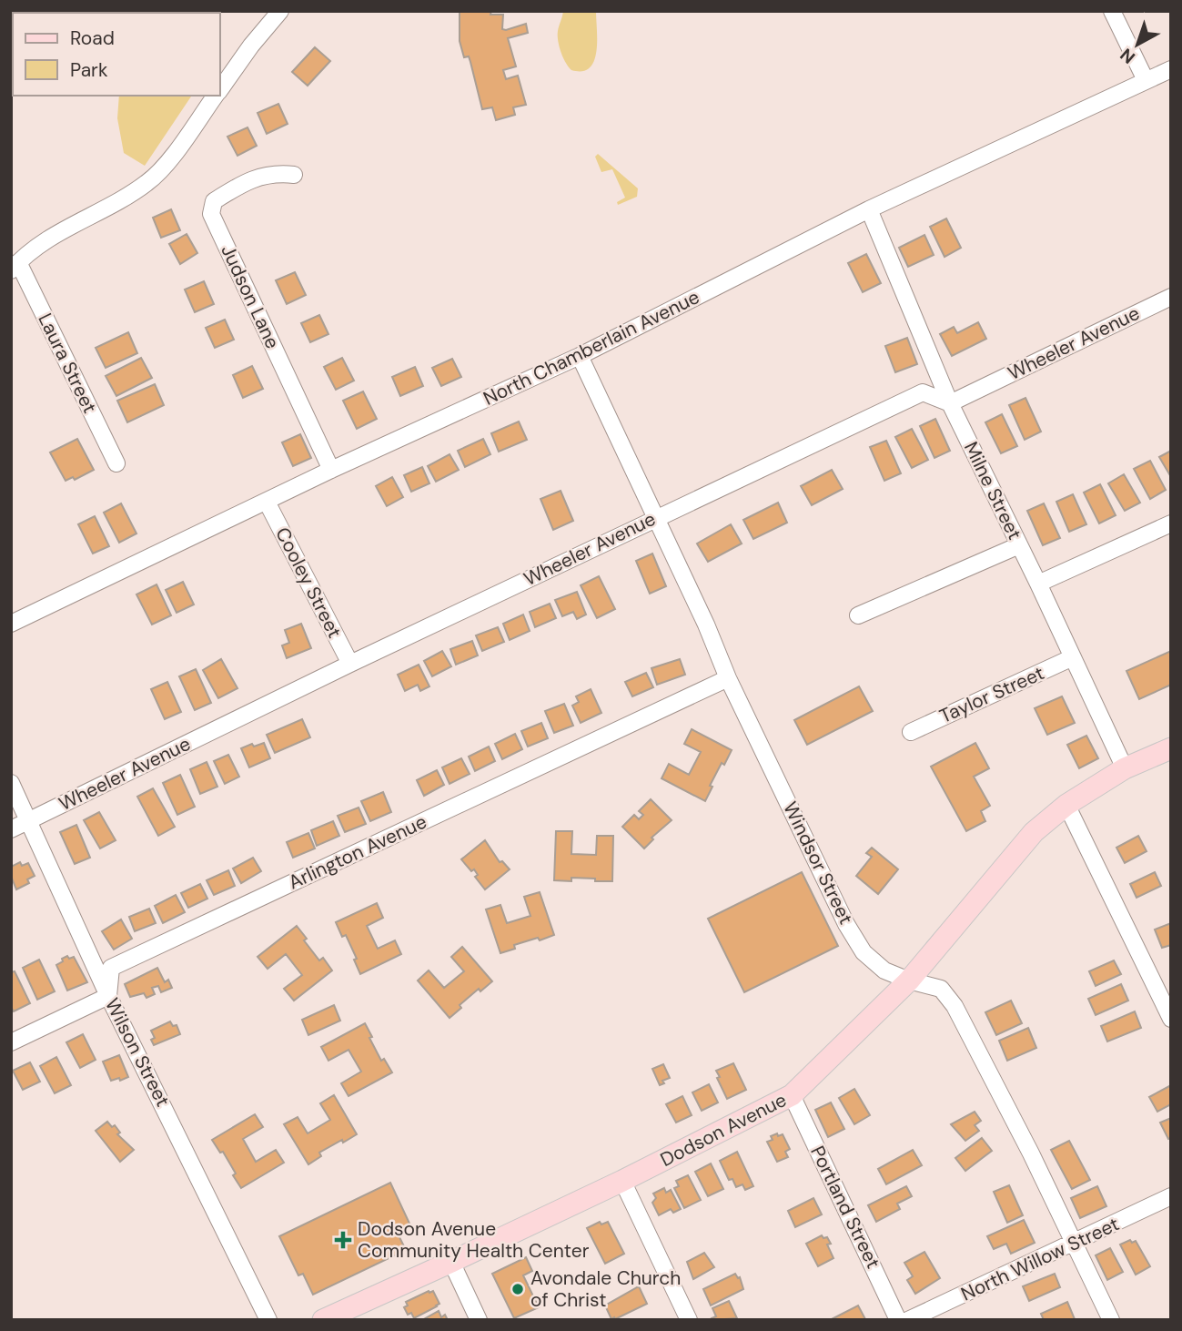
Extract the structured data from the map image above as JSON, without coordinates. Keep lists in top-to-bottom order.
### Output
{
  "streets": {
    "main road": ["Dodson Avenue"],
    "street": [
      "Judson Lane",
      "Wheeler Avenue",
      "North Chamberlain Avenue",
      "Laura Street",
      "Milne Street",
      "Cooley Street",
      "Taylor Street",
      "Arlington Avenue",
      "Windsor Street",
      "Wilson Street",
      "Portland Street",
      "North Willow Street"
    ]
  },
  "crossings": [
    ["Judson Lane", "North Chamberlain Avenue"],
    ["Wheeler Avenue", "Milne Street"],
    ["Wheeler Avenue", "Cooley Street"],
    ["Wheeler Avenue", "Windsor Street"],
    ["Wheeler Avenue", "Wilson Street"],
    ["North Chamberlain Avenue", "Milne Street"],
    ["North Chamberlain Avenue", "Cooley Street"],
    ["North Chamberlain Avenue", "Windsor Street"],
    ["Milne Street", "Taylor Street"],
    ["Milne Street", "Dodson Avenue"],
    ["Arlington Avenue", "Windsor Street"],
    ["Arlington Avenue", "Wilson Street"],
    ["Windsor Street", "Dodson Avenue"],
    ["Windsor Street", "North Willow Street"],
    ["Dodson Avenue", "Portland Street"]
  ],
  "places": {
    "health": ["Dodson Avenue Community Health Center"],
    "other": ["Avondale Church of Christ"]
  },
  "legend": ["Road", "Park"],
  "north": "bottom left"
}
